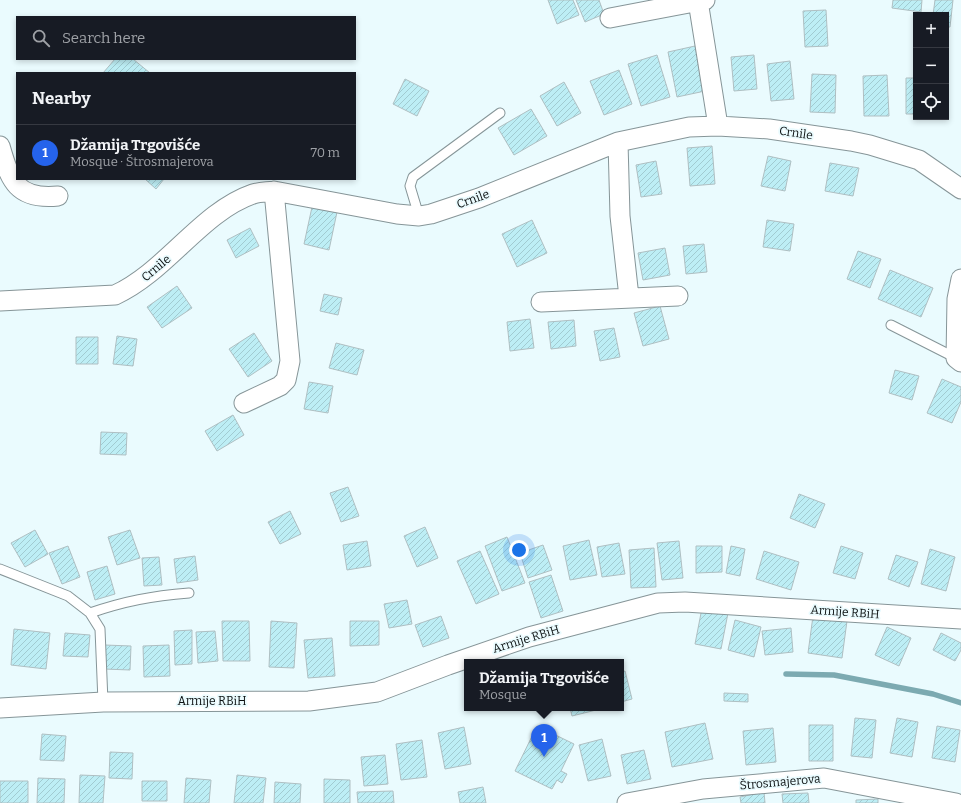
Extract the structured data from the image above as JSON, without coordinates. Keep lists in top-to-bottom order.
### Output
{
  "streets": {
    "street": ["Crnile", "Armije RBiH", "Štrosmajerova"]
  },
  "page": {
    "map_buttons": ["+", "−"],
    "search": "Search here",
    "heading": "Nearby",
    "list": [
      {
        "mark": "1",
        "name": "Džamija Trgovišće",
        "note": "Mosque · Štrosmajerova",
        "value": "70 m"
      }
    ],
    "popup": ["Džamija Trgovišće", "Mosque"],
    "pins": "1"
  }
}
